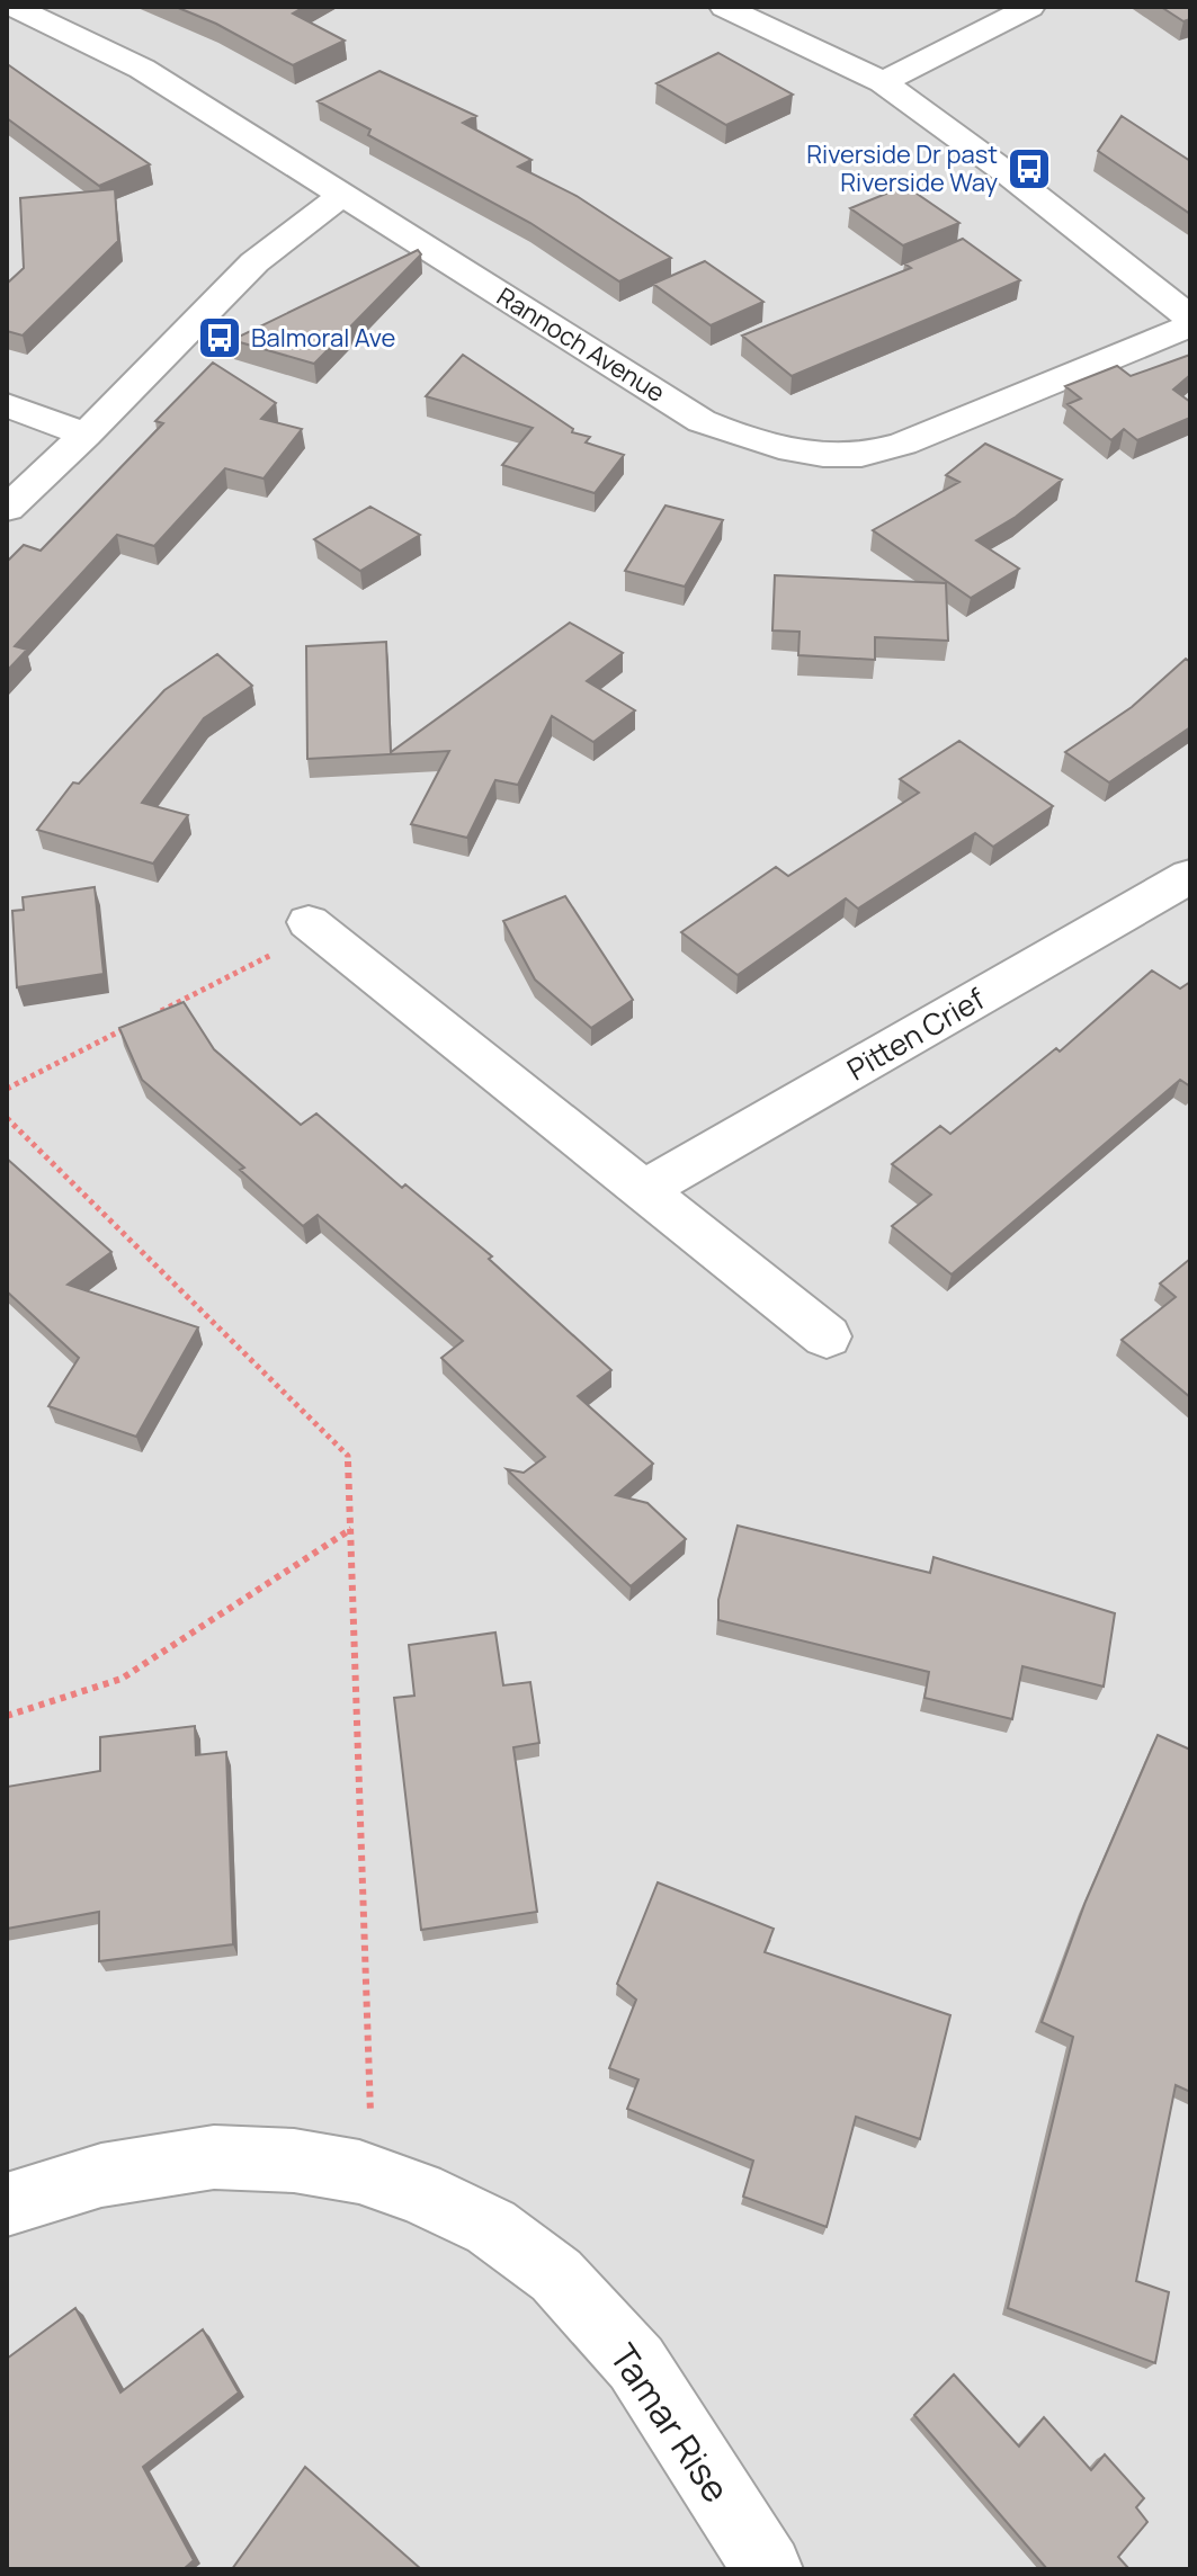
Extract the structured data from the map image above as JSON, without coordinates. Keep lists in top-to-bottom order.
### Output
{
  "streets": {
    "street": ["Rannoch Avenue", "Pitten Crief", "Tamar Rise"]
  },
  "places": {
    "bus stop": ["Riverside Dr past Riverside Way", "Balmoral Ave"]
  }
}
